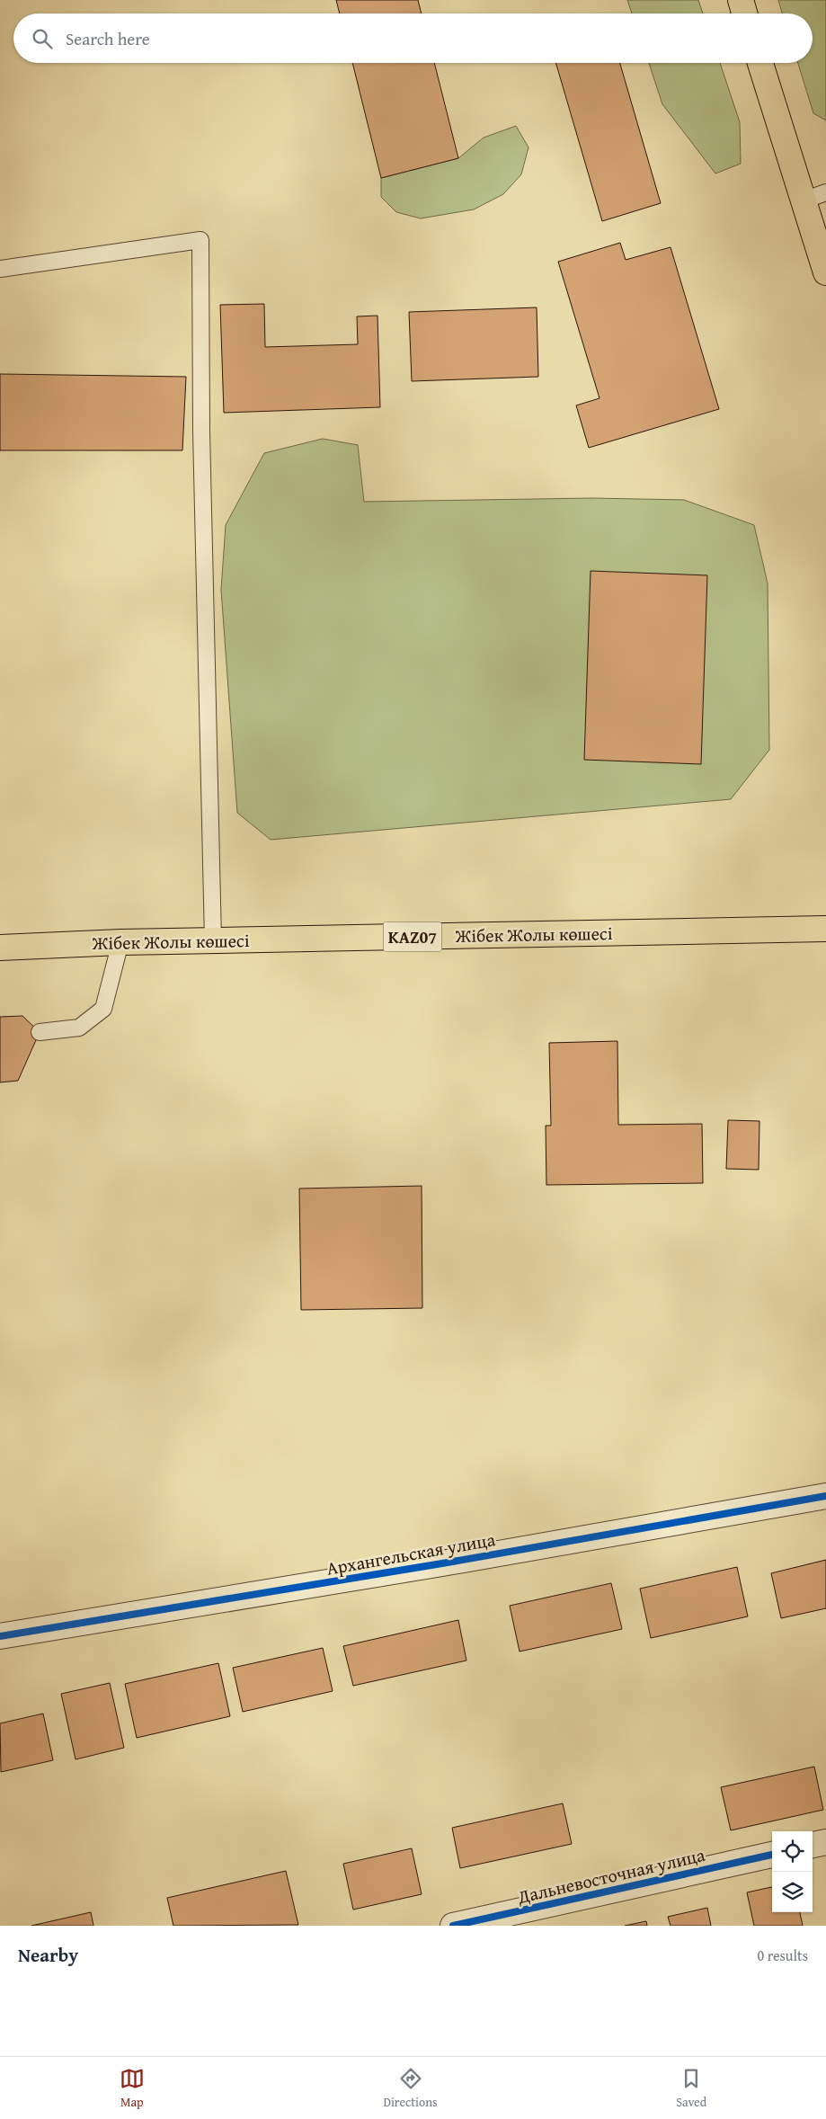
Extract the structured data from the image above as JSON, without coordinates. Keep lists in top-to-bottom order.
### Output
{
  "streets": {
    "highway": ["Жібек Жолы көшесі", "KAZ07"],
    "street": ["Архангельская улица", "Дальневосточная улица"]
  },
  "page": {
    "search": "Search here",
    "heading": ["Nearby", "0 results"],
    "nav": ["Map", "Directions", "Saved"]
  }
}
